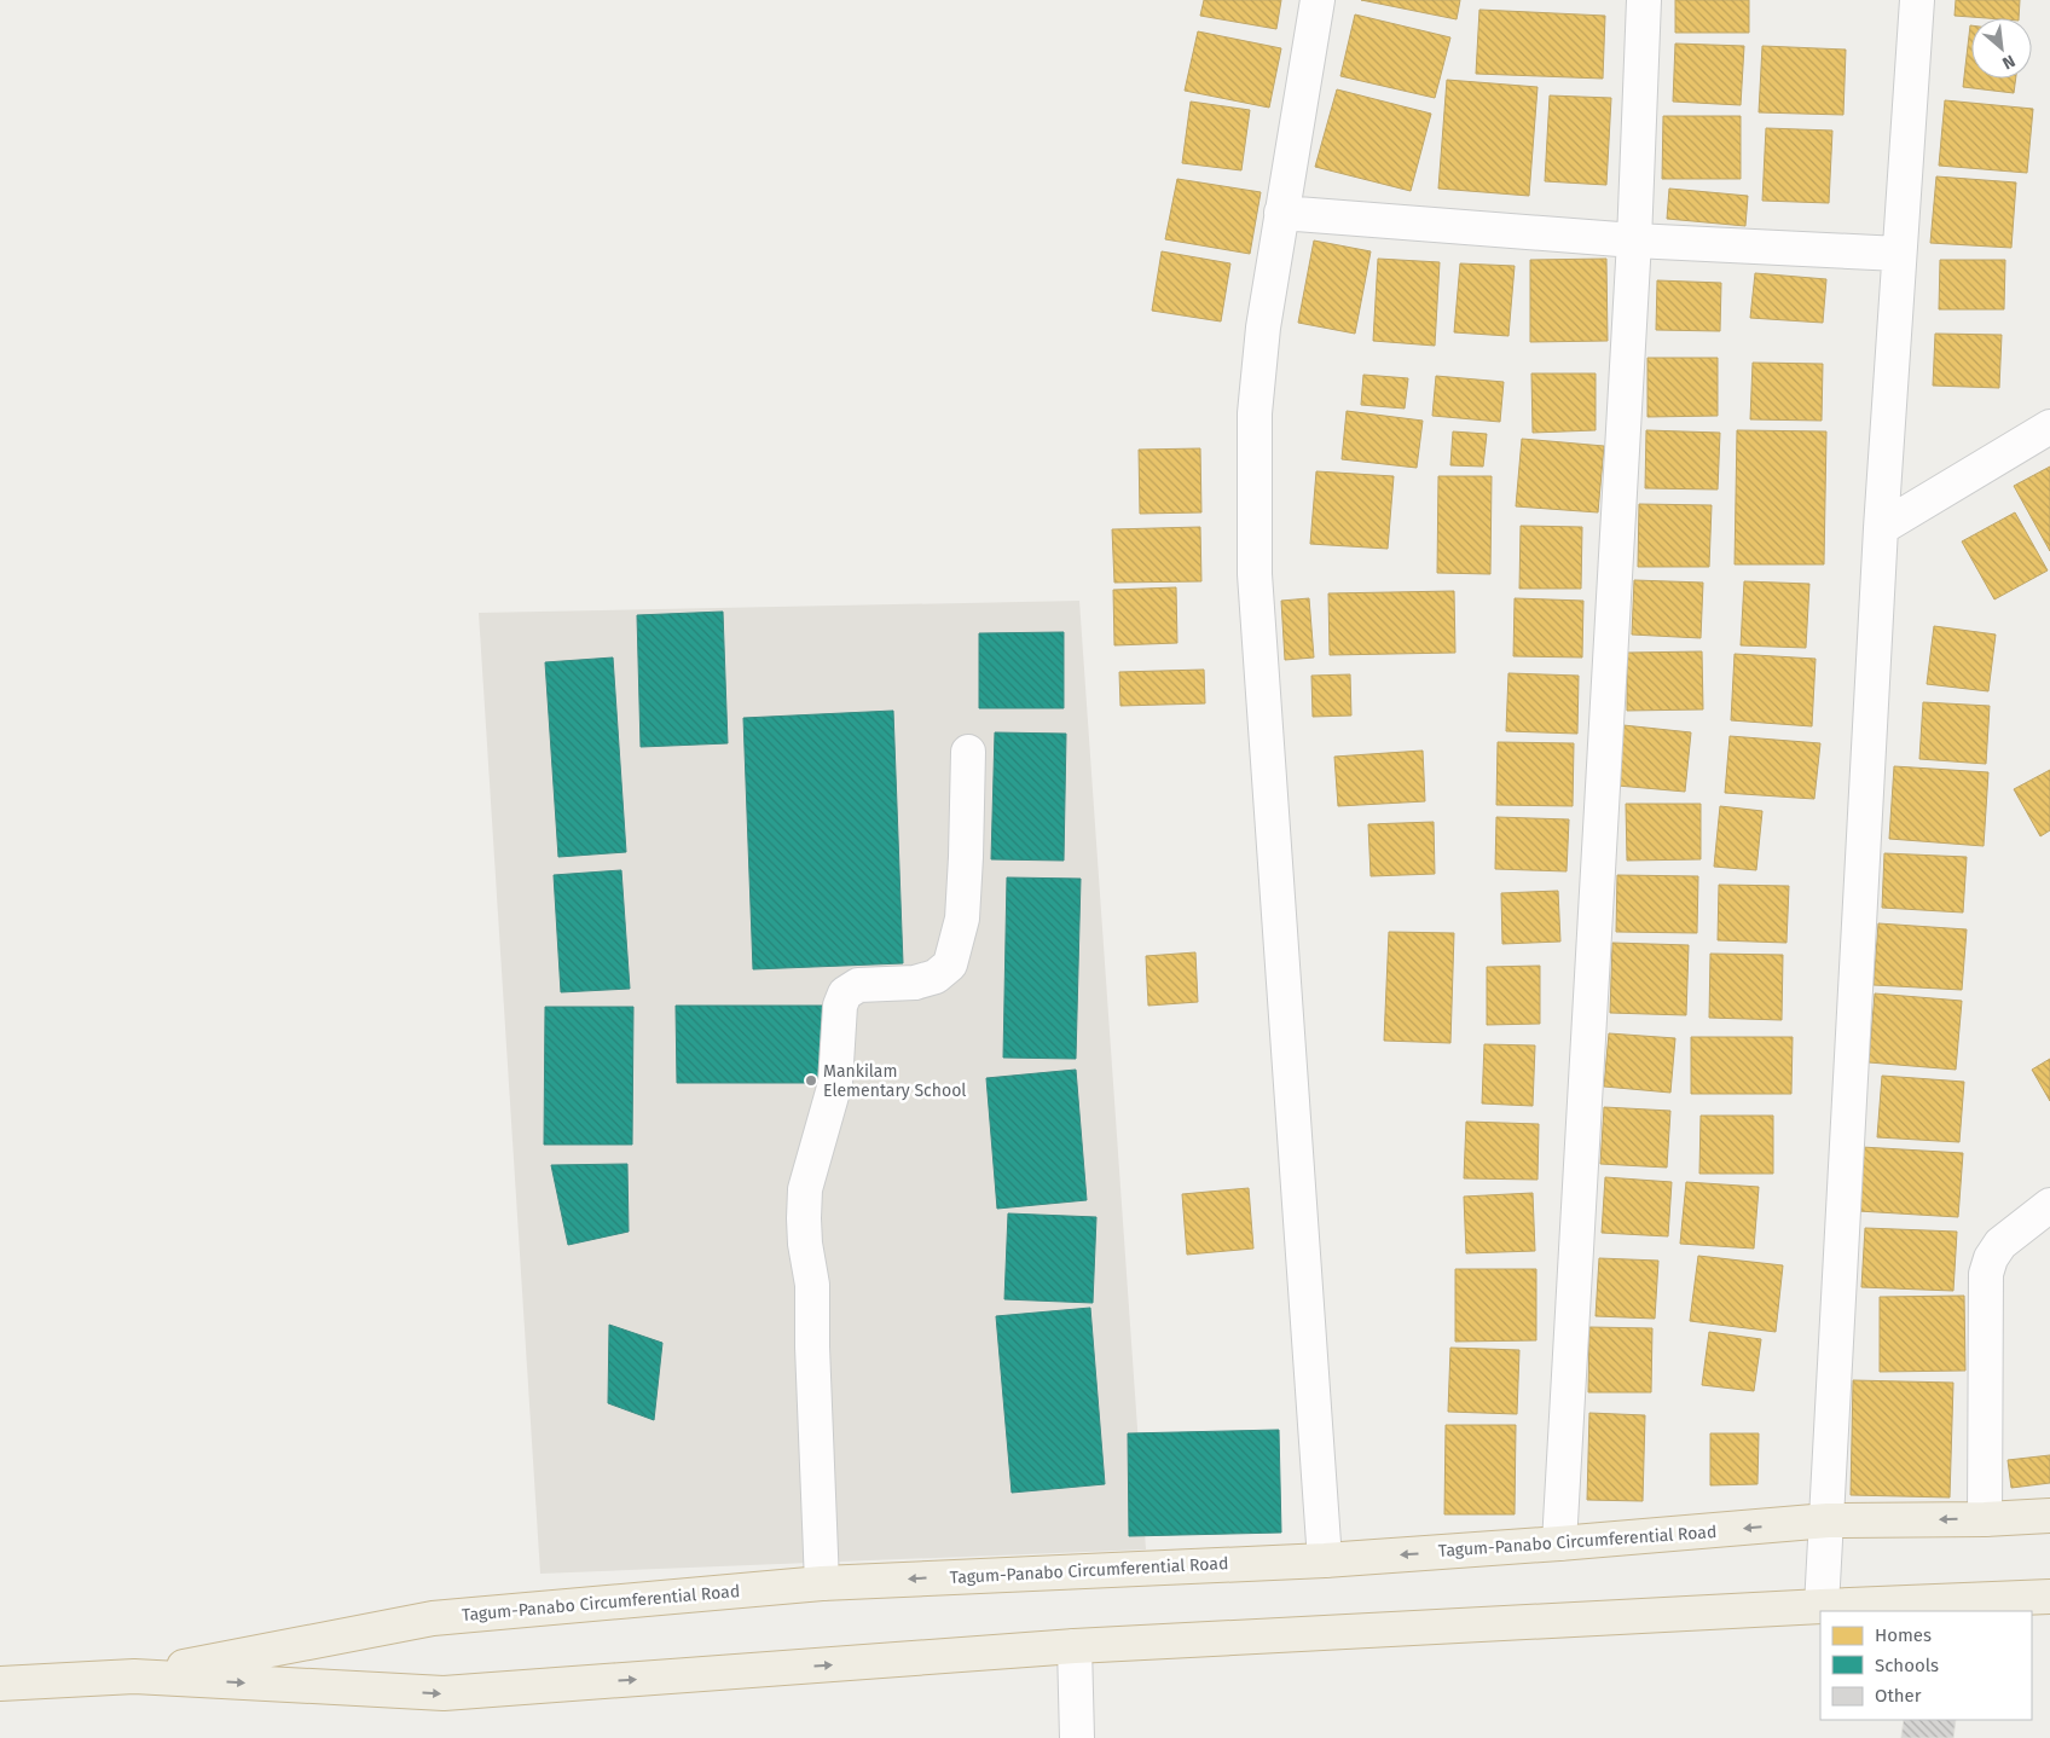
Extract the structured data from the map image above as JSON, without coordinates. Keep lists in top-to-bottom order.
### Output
{
  "streets": {
    "highway": ["Tagum-Panabo Circumferential Road"]
  },
  "places": ["Mankilam Elementary School"],
  "legend": ["Homes", "Schools", "Other"],
  "north": "bottom right"
}
